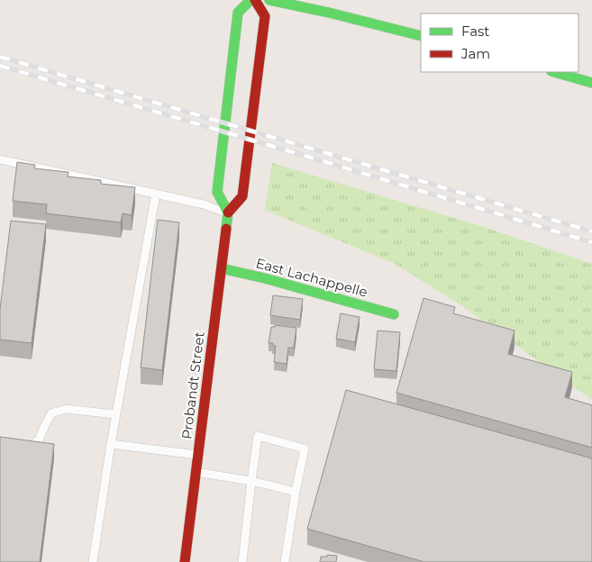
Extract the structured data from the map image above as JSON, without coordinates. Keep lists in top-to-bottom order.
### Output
{
  "streets": {
    "main road": ["East Lachappelle", "Probandt Street"]
  },
  "crossings": [
    ["East Lachappelle", "Probandt Street"]
  ],
  "legend": ["Fast", "Jam"]
}
